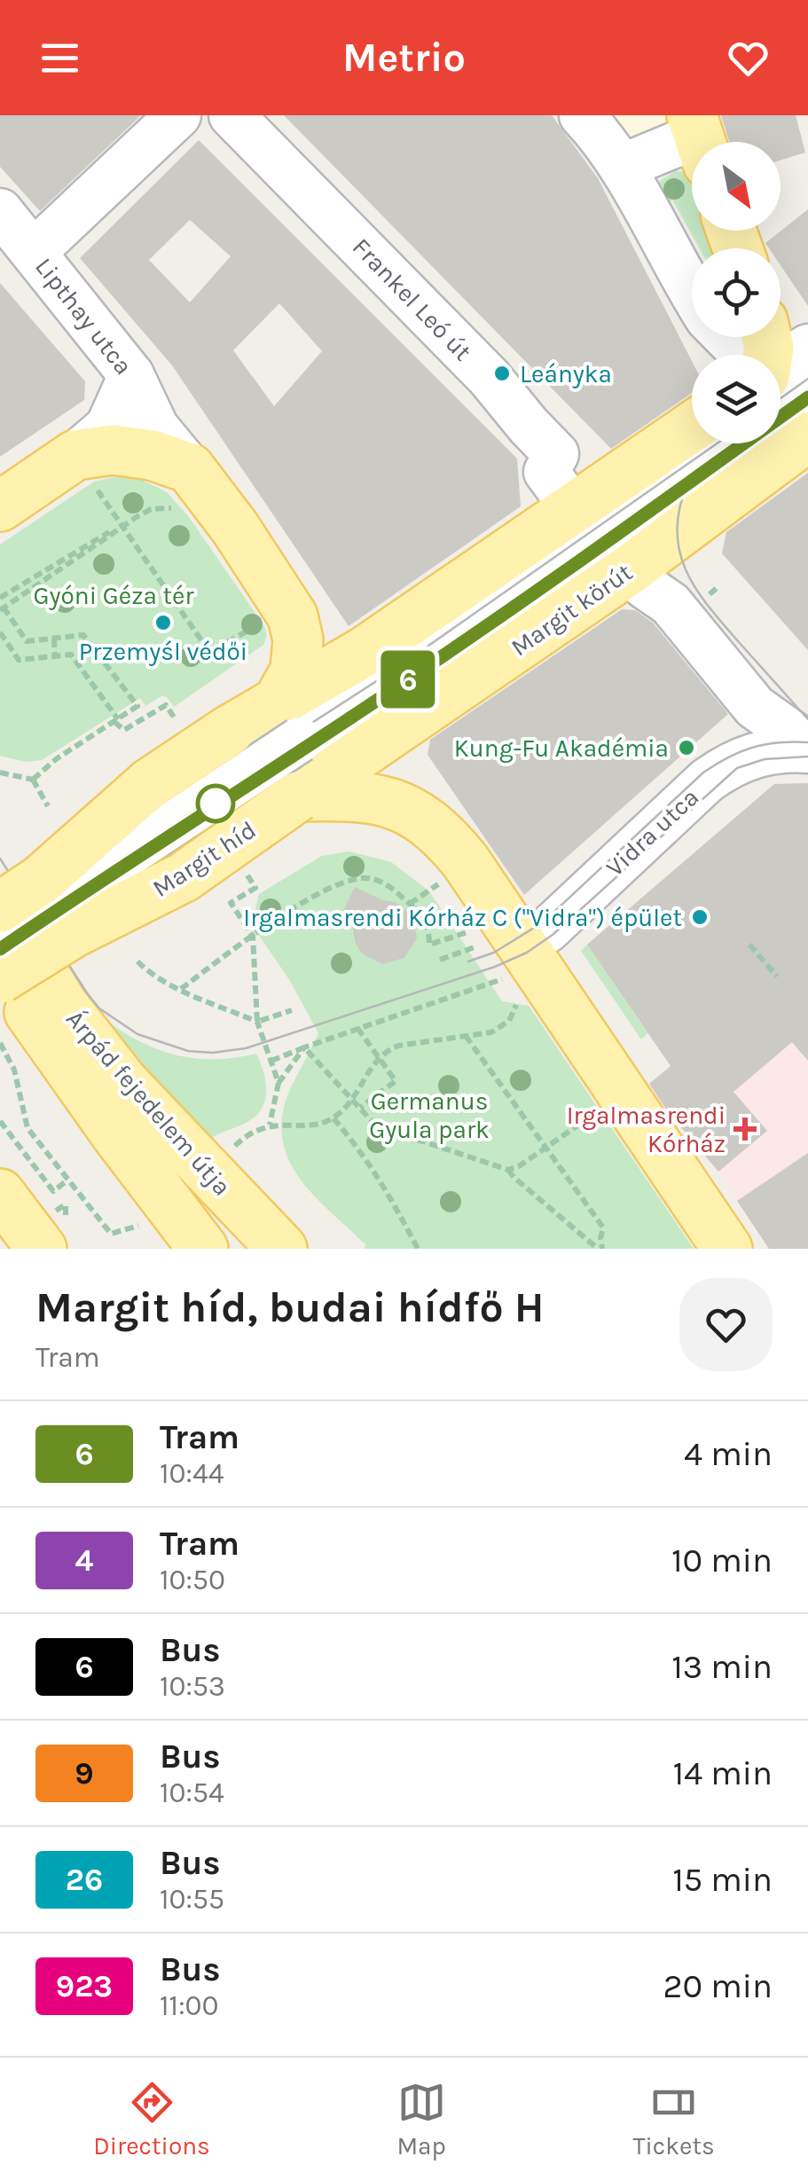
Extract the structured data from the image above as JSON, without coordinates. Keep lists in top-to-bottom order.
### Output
{
  "streets": {
    "main road": ["Margit körút", "Margit híd", "Árpád fejedelem útja"],
    "street": ["Frankel Leó út", "Lipthay utca", "Vidra utca"]
  },
  "crossings": [
    ["Margit körút", "Margit híd"],
    ["Margit híd", "Árpád fejedelem útja"]
  ],
  "parks": ["Gyóni Géza tér", "Germanus Gyula park"],
  "places": {
    "other": [
      "Leányka",
      "Przemyśl védői",
      "Kung-Fu Akadémia",
      "Irgalmasrendi Kórház C (\"Vidra\") épület"
    ],
    "health": ["Irgalmasrendi Kórház"]
  },
  "lines": ["tram line 6"],
  "north": "bottom right",
  "page": {
    "header": "Metrio",
    "on_map": "6",
    "heading": ["Margit híd, budai hídfő H", "Tram"],
    "list": [
      {
        "mark": "6",
        "name": "Tram",
        "note": "10:44",
        "value": "4 min"
      },
      {
        "mark": "4",
        "name": "Tram",
        "note": "10:50",
        "value": "10 min"
      },
      {
        "mark": "6",
        "name": "Bus",
        "note": "10:53",
        "value": "13 min"
      },
      {
        "mark": "9",
        "name": "Bus",
        "note": "10:54",
        "value": "14 min"
      },
      {
        "mark": "26",
        "name": "Bus",
        "note": "10:55",
        "value": "15 min"
      },
      {
        "mark": "923",
        "name": "Bus",
        "note": "11:00",
        "value": "20 min"
      }
    ],
    "tabs": ["Directions", "Map", "Tickets"]
  }
}
